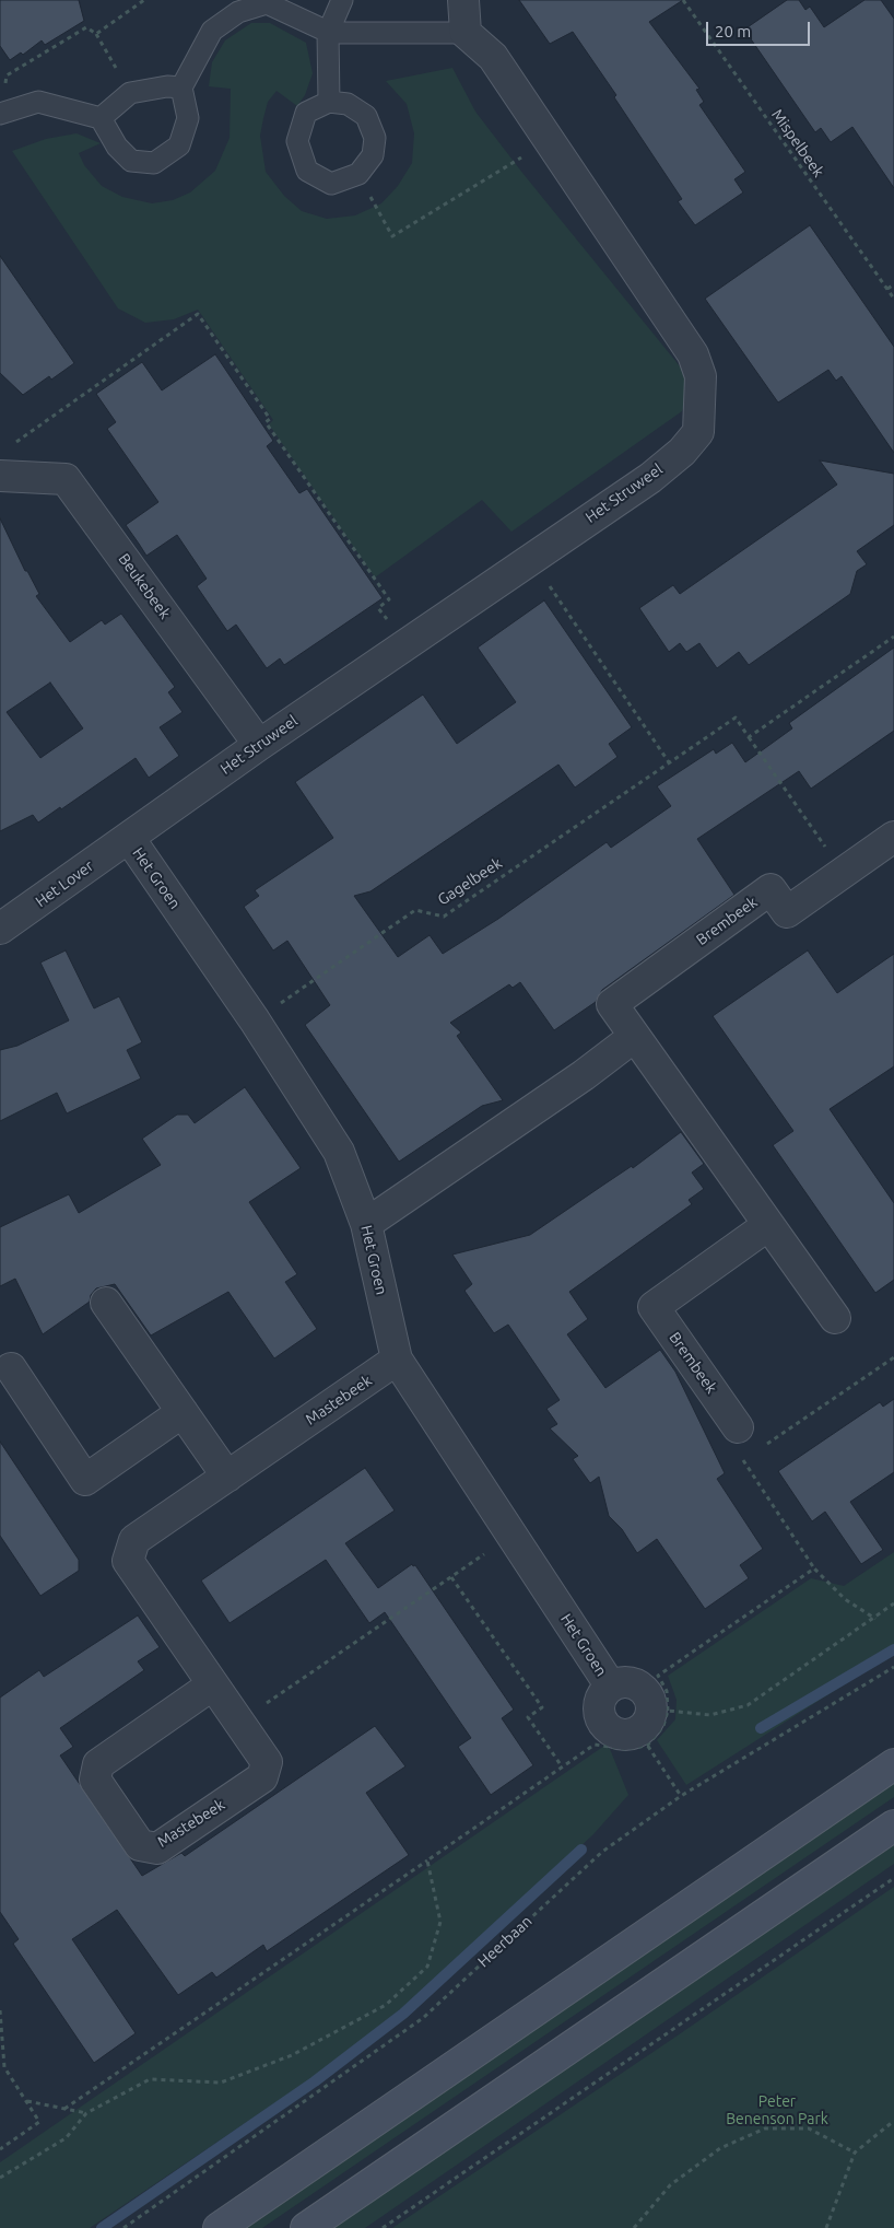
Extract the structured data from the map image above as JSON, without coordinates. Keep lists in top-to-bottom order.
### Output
{
  "streets": {
    "street": [
      "Het Struweel",
      "Beukebeek",
      "Het Groen",
      "Het Lover",
      "Brembeek",
      "Mastebeek"
    ],
    "path": ["Mispelbeek", "Gagelbeek", "Heerbaan"]
  },
  "crossings": [
    ["Het Struweel", "Beukebeek"],
    ["Het Struweel", "Het Groen"],
    ["Het Struweel", "Het Lover"],
    ["Het Groen", "Gagelbeek"],
    ["Het Groen", "Het Lover"],
    ["Het Groen", "Mastebeek"]
  ],
  "parks": ["Peter Benenson Park"],
  "scale_bar": "20 m"
}
